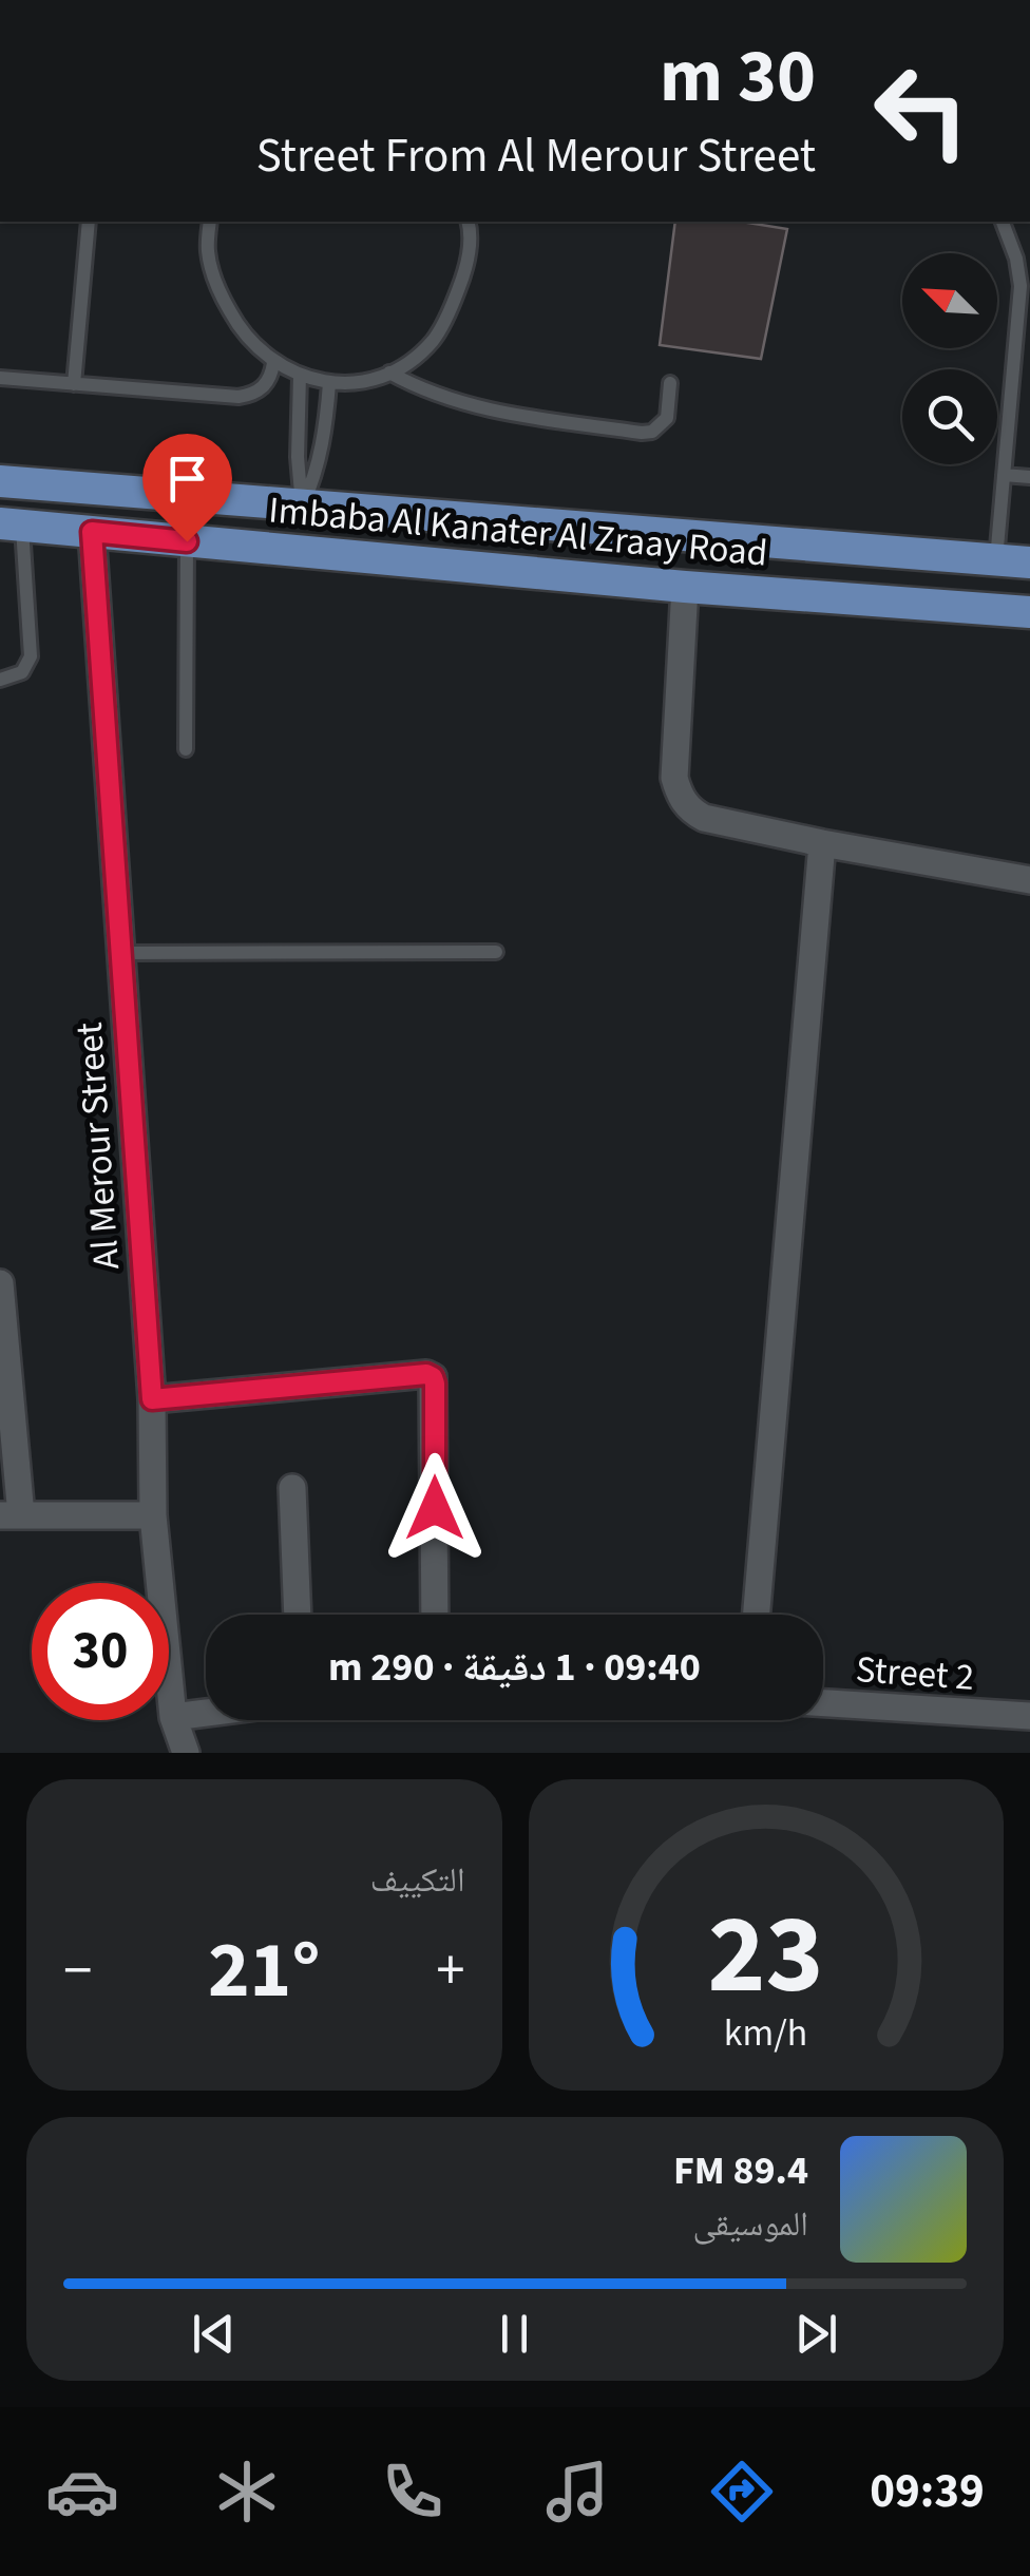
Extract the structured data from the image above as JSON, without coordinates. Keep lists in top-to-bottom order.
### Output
{
  "streets": {
    "main road": ["Imbaba Al Kanater Al Zraay Road"],
    "street": ["Al Merour Street", "Street 2"]
  },
  "crossings": [
    ["Imbaba Al Kanater Al Zraay Road", "Al Merour Street"]
  ],
  "north": "top left",
  "page": {
    "turn": ["30 m", "Street From Al Merour Street"],
    "limit": "30",
    "trip": "09:40 · 1 دقيقة · 290 m",
    "tile": "التكييف",
    "heat": ["−", "21°", "+"],
    "song": ["89.4 FM", "الموسيقى"],
    "tabs": "09:39",
    "gauge": ["23", "km/h"]
  }
}
